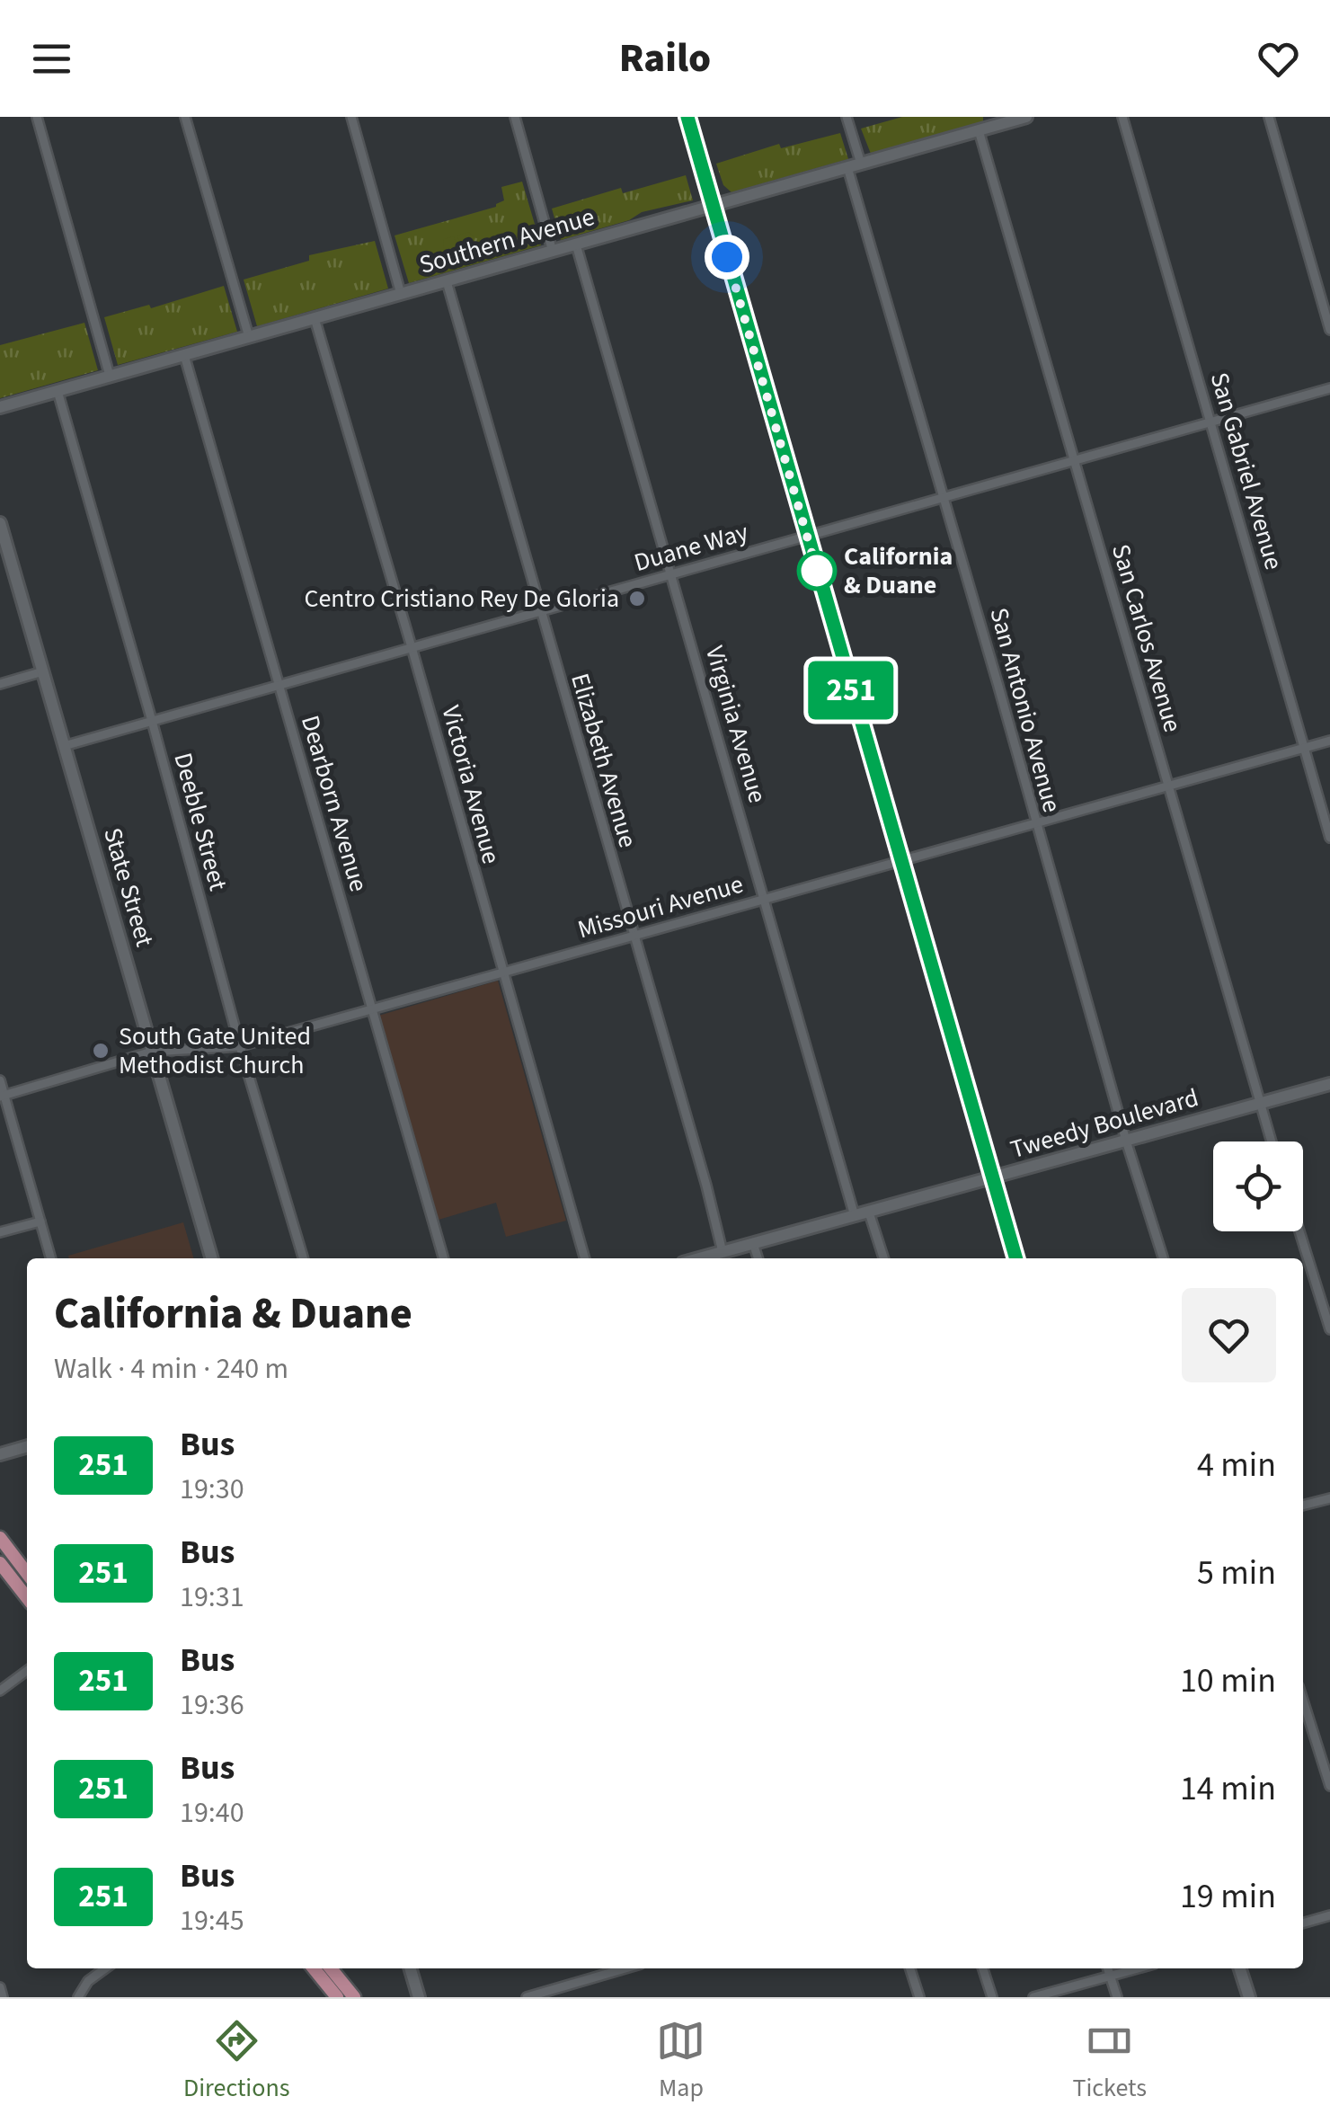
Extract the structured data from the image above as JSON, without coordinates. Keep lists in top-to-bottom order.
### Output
{
  "streets": {
    "main road": ["Southern Avenue", "State Street", "Tweedy Boulevard"],
    "street": [
      "San Gabriel Avenue",
      "Duane Way",
      "San Carlos Avenue",
      "San Antonio Avenue",
      "Virginia Avenue",
      "Elizabeth Avenue",
      "Victoria Avenue",
      "Dearborn Avenue",
      "Deeble Street",
      "Missouri Avenue"
    ]
  },
  "crossings": [
    ["Southern Avenue", "San Carlos Avenue"],
    ["Southern Avenue", "San Antonio Avenue"],
    ["Southern Avenue", "Virginia Avenue"],
    ["Southern Avenue", "Elizabeth Avenue"],
    ["Southern Avenue", "Victoria Avenue"],
    ["Southern Avenue", "Dearborn Avenue"],
    ["Southern Avenue", "Deeble Street"],
    ["San Gabriel Avenue", "Duane Way"],
    ["San Gabriel Avenue", "Missouri Avenue"],
    ["Duane Way", "San Carlos Avenue"],
    ["Duane Way", "San Antonio Avenue"],
    ["Duane Way", "Virginia Avenue"],
    ["Duane Way", "Elizabeth Avenue"],
    ["Duane Way", "Victoria Avenue"],
    ["Duane Way", "Dearborn Avenue"],
    ["Duane Way", "Deeble Street"],
    ["Duane Way", "State Street"],
    ["San Carlos Avenue", "Missouri Avenue"],
    ["San Carlos Avenue", "Tweedy Boulevard"],
    ["San Antonio Avenue", "Missouri Avenue"],
    ["San Antonio Avenue", "Tweedy Boulevard"],
    ["Virginia Avenue", "Missouri Avenue"],
    ["Virginia Avenue", "Tweedy Boulevard"],
    ["Elizabeth Avenue", "Missouri Avenue"],
    ["Elizabeth Avenue", "Tweedy Boulevard"],
    ["Victoria Avenue", "Missouri Avenue"],
    ["Dearborn Avenue", "Missouri Avenue"],
    ["Deeble Street", "Missouri Avenue"],
    ["State Street", "Missouri Avenue"]
  ],
  "places": ["California & Duane", "Centro Cristiano Rey De Gloria", "South Gate United Methodist Church"],
  "lines": ["bus line 251"],
  "page": {
    "header": "Railo",
    "on_map": "251",
    "heading": ["California & Duane", "Walk · 4 min · 240 m"],
    "list": [
      {
        "mark": "251",
        "name": "Bus",
        "note": "19:30",
        "value": "4 min"
      },
      {
        "mark": "251",
        "name": "Bus",
        "note": "19:31",
        "value": "5 min"
      },
      {
        "mark": "251",
        "name": "Bus",
        "note": "19:36",
        "value": "10 min"
      },
      {
        "mark": "251",
        "name": "Bus",
        "note": "19:40",
        "value": "14 min"
      },
      {
        "mark": "251",
        "name": "Bus",
        "note": "19:45",
        "value": "19 min"
      }
    ],
    "tabs": ["Directions", "Map", "Tickets"]
  }
}
